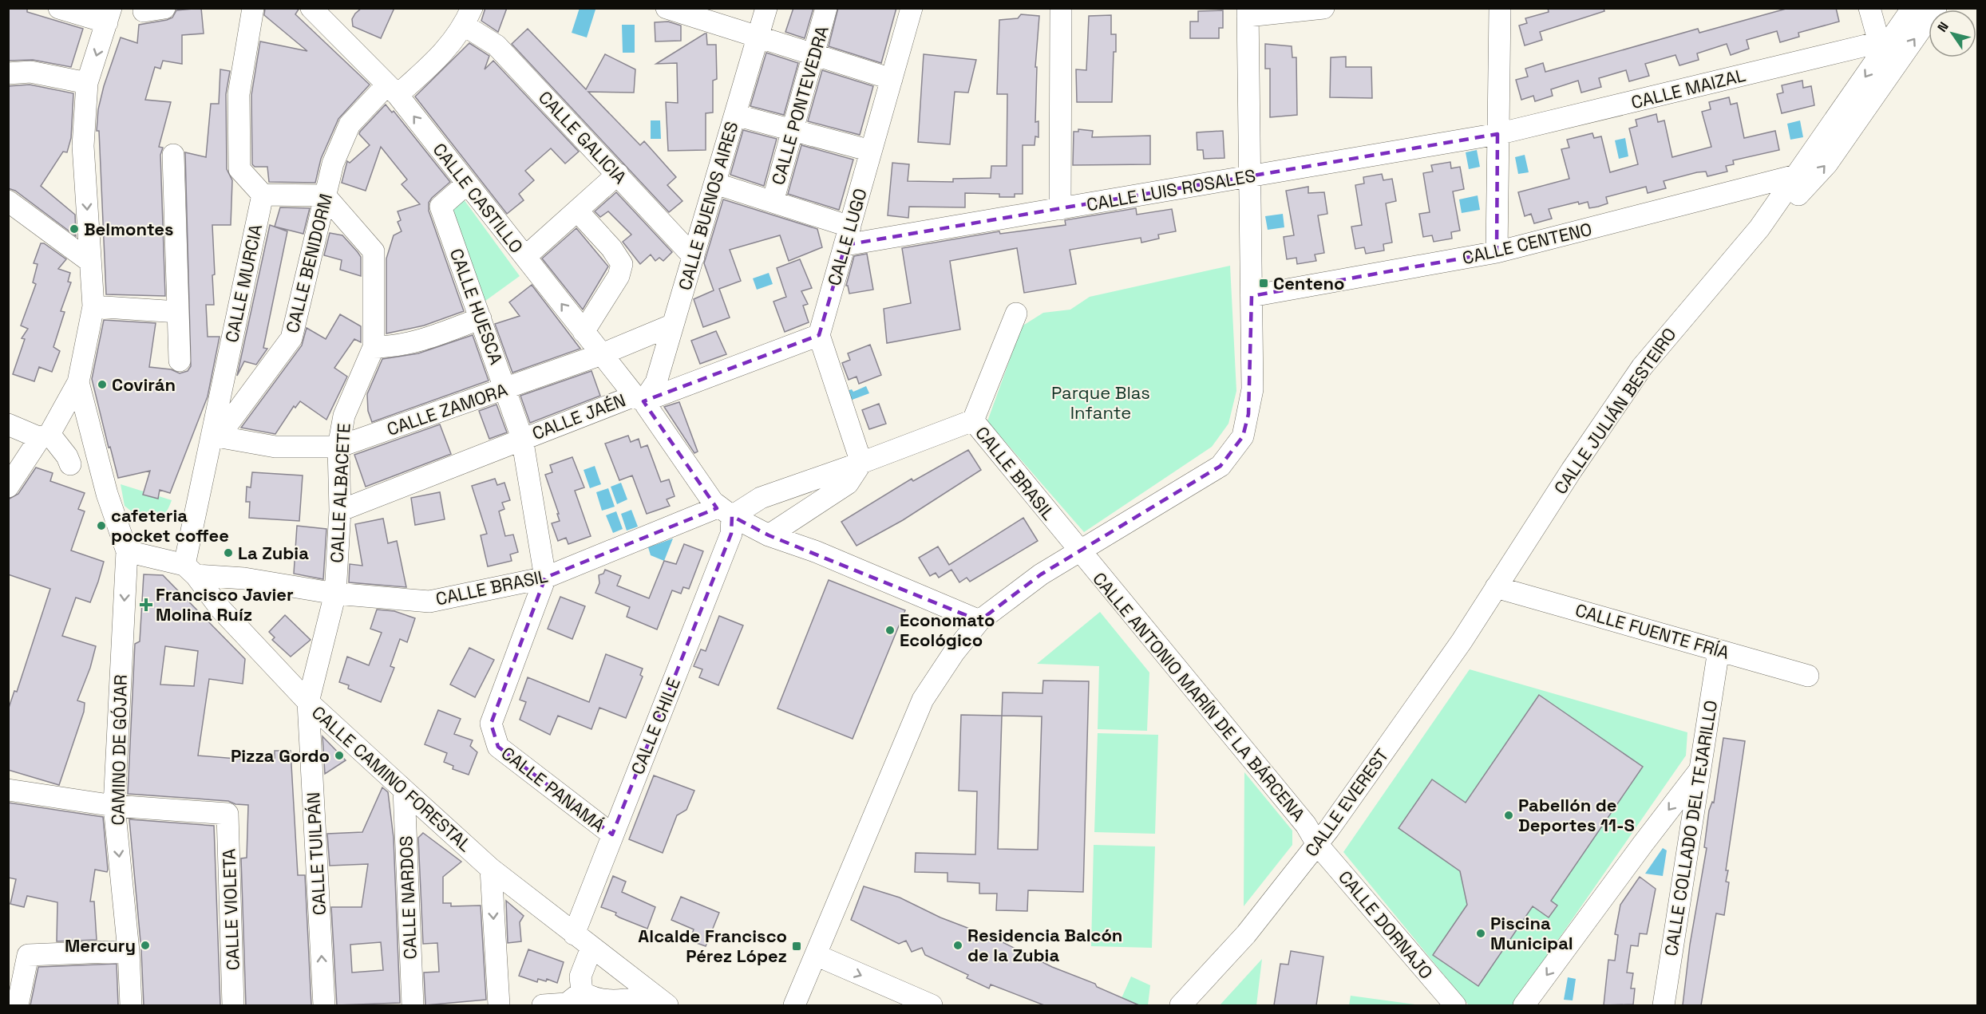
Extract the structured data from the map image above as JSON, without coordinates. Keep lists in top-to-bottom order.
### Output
{
  "streets": {
    "street": [
      "CALLE MAIZAL",
      "CALLE PONTEVEDRA",
      "CALLE GALICIA",
      "CALLE LUIS ROSALES",
      "CALLE CASTILLO",
      "CALLE BUENOS AIRES",
      "CALLE LUGO",
      "CALLE CENTENO",
      "CALLE BENIDORM",
      "CALLE MURCIA",
      "CALLE HUESCA",
      "CALLE ZAMORA",
      "CALLE JULIÁN BESTEIRO",
      "CALLE JAÉN",
      "CALLE BRASIL",
      "CALLE ALBACETE",
      "CALLE FUENTE FRÍA",
      "CALLE ANTONIO MARÍN DE LA BÁRCENA",
      "CALLE CHILE",
      "CAMINO DE GÓJAR",
      "CALLE CAMINO FORESTAL",
      "CALLE PANAMÁ",
      "CALLE EVEREST",
      "CALLE COLLADO DEL TEJARILLO",
      "CALLE TUILPÁN",
      "CALLE NARDOS",
      "CALLE VIOLETA",
      "CALLE DORNAJO"
    ]
  },
  "crossings": [
    ["CALLE MAIZAL", "CALLE LUIS ROSALES"],
    ["CALLE MAIZAL", "CALLE JULIÁN BESTEIRO"],
    ["CALLE GALICIA", "CALLE BUENOS AIRES"],
    ["CALLE GALICIA", "CALLE BENIDORM"],
    ["CALLE LUIS ROSALES", "CALLE LUGO"],
    ["CALLE CASTILLO", "CALLE BUENOS AIRES"],
    ["CALLE CASTILLO", "CALLE BENIDORM"],
    ["CALLE CASTILLO", "CALLE HUESCA"],
    ["CALLE CASTILLO", "CALLE ZAMORA"],
    ["CALLE CASTILLO", "CALLE JAÉN"],
    ["CALLE CASTILLO", "CALLE BRASIL"],
    ["CALLE CASTILLO", "CALLE CHILE"],
    ["CALLE BUENOS AIRES", "CALLE ZAMORA"],
    ["CALLE BUENOS AIRES", "CALLE JAÉN"],
    ["CALLE LUGO", "CALLE JAÉN"],
    ["CALLE CENTENO", "CALLE JULIÁN BESTEIRO"],
    ["CALLE BENIDORM", "CALLE MURCIA"],
    ["CALLE BENIDORM", "CALLE ZAMORA"],
    ["CALLE BENIDORM", "CALLE ALBACETE"],
    ["CALLE MURCIA", "CALLE ZAMORA"],
    ["CALLE MURCIA", "CALLE BRASIL"],
    ["CALLE MURCIA", "CALLE CAMINO FORESTAL"],
    ["CALLE HUESCA", "CALLE ZAMORA"],
    ["CALLE HUESCA", "CALLE JAÉN"],
    ["CALLE HUESCA", "CALLE PANAMÁ"],
    ["CALLE ZAMORA", "CALLE ALBACETE"],
    ["CALLE JULIÁN BESTEIRO", "CALLE FUENTE FRÍA"],
    ["CALLE JULIÁN BESTEIRO", "CALLE EVEREST"],
    ["CALLE JAÉN", "CALLE ALBACETE"],
    ["CALLE JAÉN", "CALLE PANAMÁ"],
    ["CALLE BRASIL", "CALLE ALBACETE"],
    ["CALLE BRASIL", "CALLE ANTONIO MARÍN DE LA BÁRCENA"],
    ["CALLE BRASIL", "CALLE CHILE"],
    ["CALLE BRASIL", "CALLE CAMINO FORESTAL"],
    ["CALLE BRASIL", "CALLE PANAMÁ"],
    ["CALLE ALBACETE", "CALLE CAMINO FORESTAL"],
    ["CALLE ALBACETE", "CALLE TUILPÁN"],
    ["CALLE FUENTE FRÍA", "CALLE EVEREST"],
    ["CALLE FUENTE FRÍA", "CALLE COLLADO DEL TEJARILLO"],
    ["CALLE ANTONIO MARÍN DE LA BÁRCENA", "CALLE EVEREST"],
    ["CALLE ANTONIO MARÍN DE LA BÁRCENA", "CALLE DORNAJO"],
    ["CALLE CHILE", "CALLE CAMINO FORESTAL"],
    ["CALLE CHILE", "CALLE PANAMÁ"],
    ["CAMINO DE GÓJAR", "CALLE VIOLETA"],
    ["CALLE CAMINO FORESTAL", "CALLE TUILPÁN"],
    ["CALLE CAMINO FORESTAL", "CALLE NARDOS"],
    ["CALLE EVEREST", "CALLE DORNAJO"]
  ],
  "one_way": ["CAMINO DE GÓJAR"],
  "parks": ["Parque Blas Infante"],
  "places": {
    "other": [
      "Belmontes",
      "Covirán",
      "cafeteria pocket coffee",
      "La Zubia",
      "Economato Ecológico",
      "Pizza Gordo",
      "Pabellón de Deportes 11-S",
      "Piscina Municipal",
      "Mercury",
      "Residencia Balcón de la Zubia"
    ],
    "transit": ["Centeno", "Alcalde Francisco Pérez López"],
    "health": ["Francisco Javier Molina Ruíz"]
  },
  "north": "top left"
}
